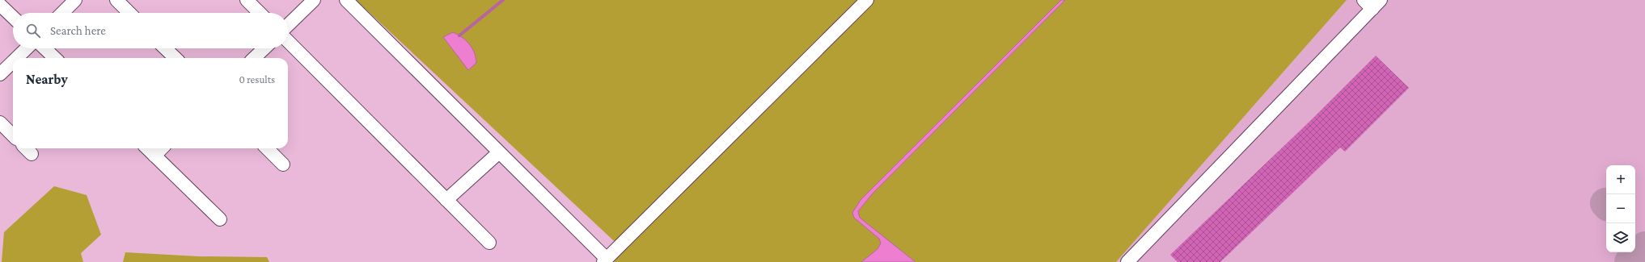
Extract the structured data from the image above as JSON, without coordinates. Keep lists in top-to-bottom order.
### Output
{
  "page": {
    "search": "Search here",
    "heading": ["Nearby", "0 results"],
    "map_buttons": ["+", "−"]
  }
}
